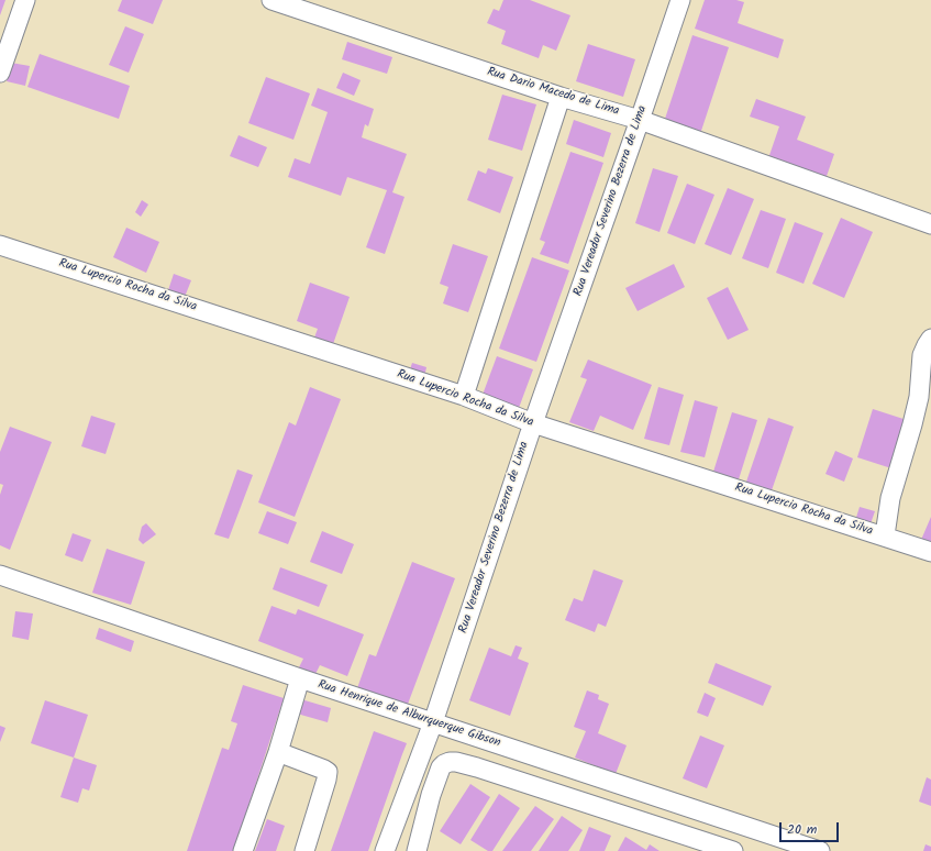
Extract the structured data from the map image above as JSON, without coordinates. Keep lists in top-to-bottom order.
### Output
{
  "streets": {
    "street": [
      "Rua Dario Macedo de Lima",
      "Rua Vereador Severino Bezerra de Lima",
      "Rua Lupercio Rocha da Silva",
      "Rua Henrique de Alburquerque Gibson"
    ]
  },
  "crossings": [
    ["Rua Dario Macedo de Lima", "Rua Vereador Severino Bezerra de Lima"],
    ["Rua Vereador Severino Bezerra de Lima", "Rua Lupercio Rocha da Silva"],
    ["Rua Vereador Severino Bezerra de Lima", "Rua Henrique de Alburquerque Gibson"]
  ],
  "scale_bar": "20 m"
}
